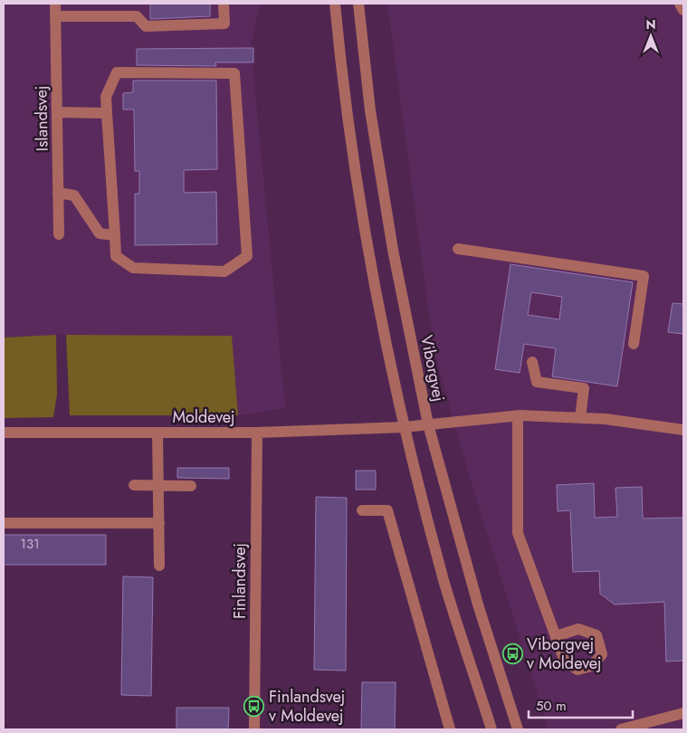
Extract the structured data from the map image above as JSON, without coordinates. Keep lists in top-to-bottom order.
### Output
{
  "streets": {
    "street": [
      "Islandsvej",
      "Viborgvej",
      "Moldevej",
      "Finlandsvej"
    ]
  },
  "crossings": [
    ["Viborgvej", "Moldevej"],
    ["Moldevej", "Finlandsvej"]
  ],
  "places": {
    "bus stop": ["Viborgvej v Moldevej", "Finlandsvej v Moldevej"]
  },
  "house_numbers": ["131"],
  "scale_bar": "50 m",
  "north": "top"
}
